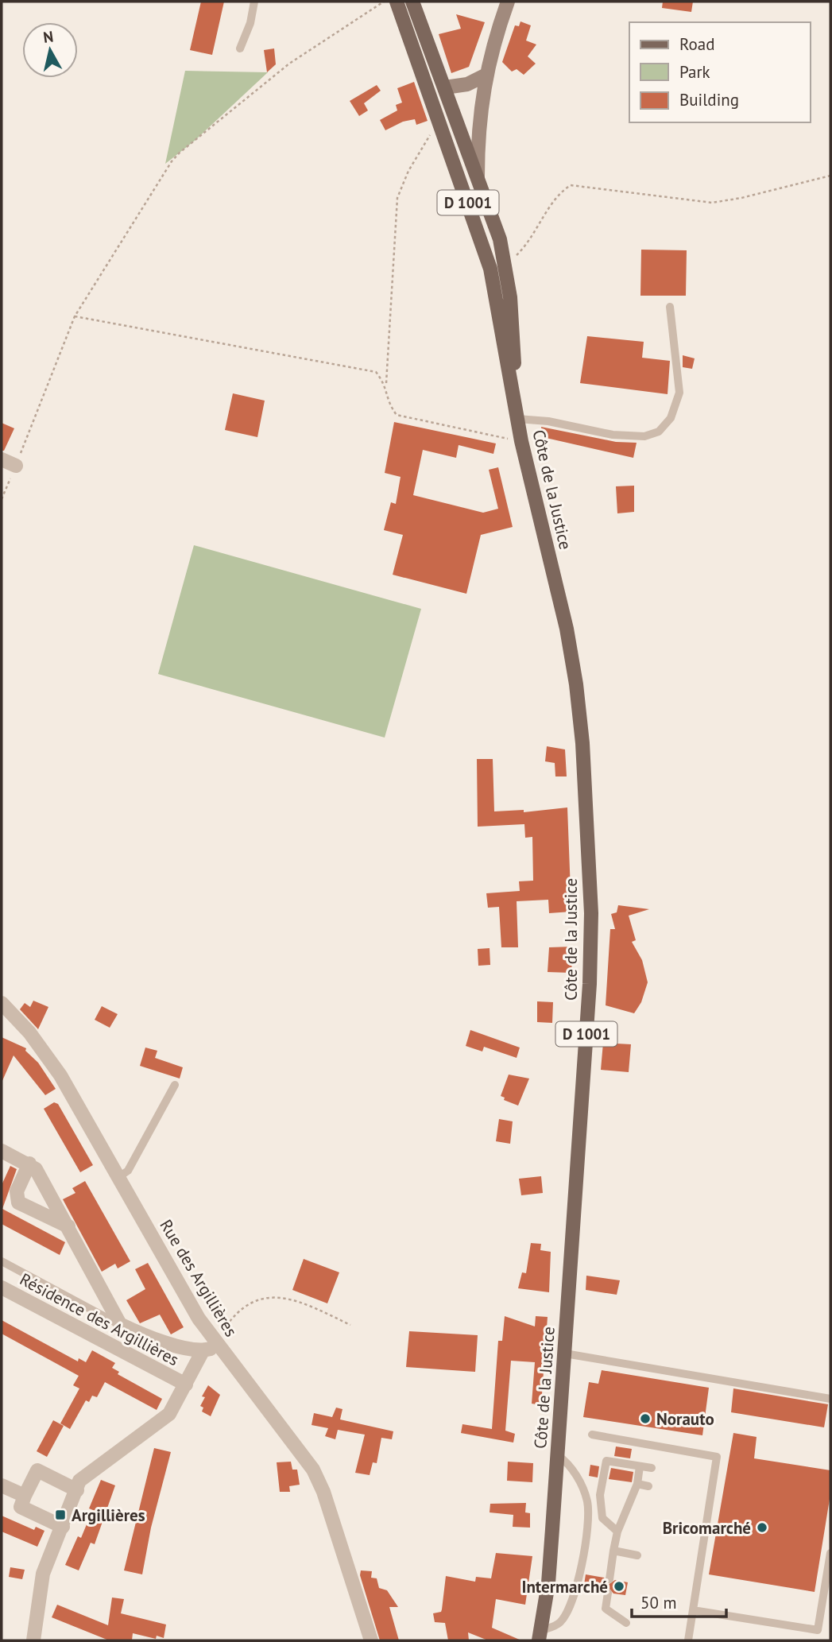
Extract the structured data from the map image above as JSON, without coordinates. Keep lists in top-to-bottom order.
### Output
{
  "streets": {
    "main road": ["D 1001", "Côte de la Justice"],
    "street": ["Rue des Argillières", "Résidence des Argillières"]
  },
  "places": {
    "other": ["Norauto", "Bricomarché", "Intermarché"],
    "transit": ["Argillières"]
  },
  "legend": ["Road", "Park", "Building"],
  "scale_bar": "50 m",
  "north": "top"
}
